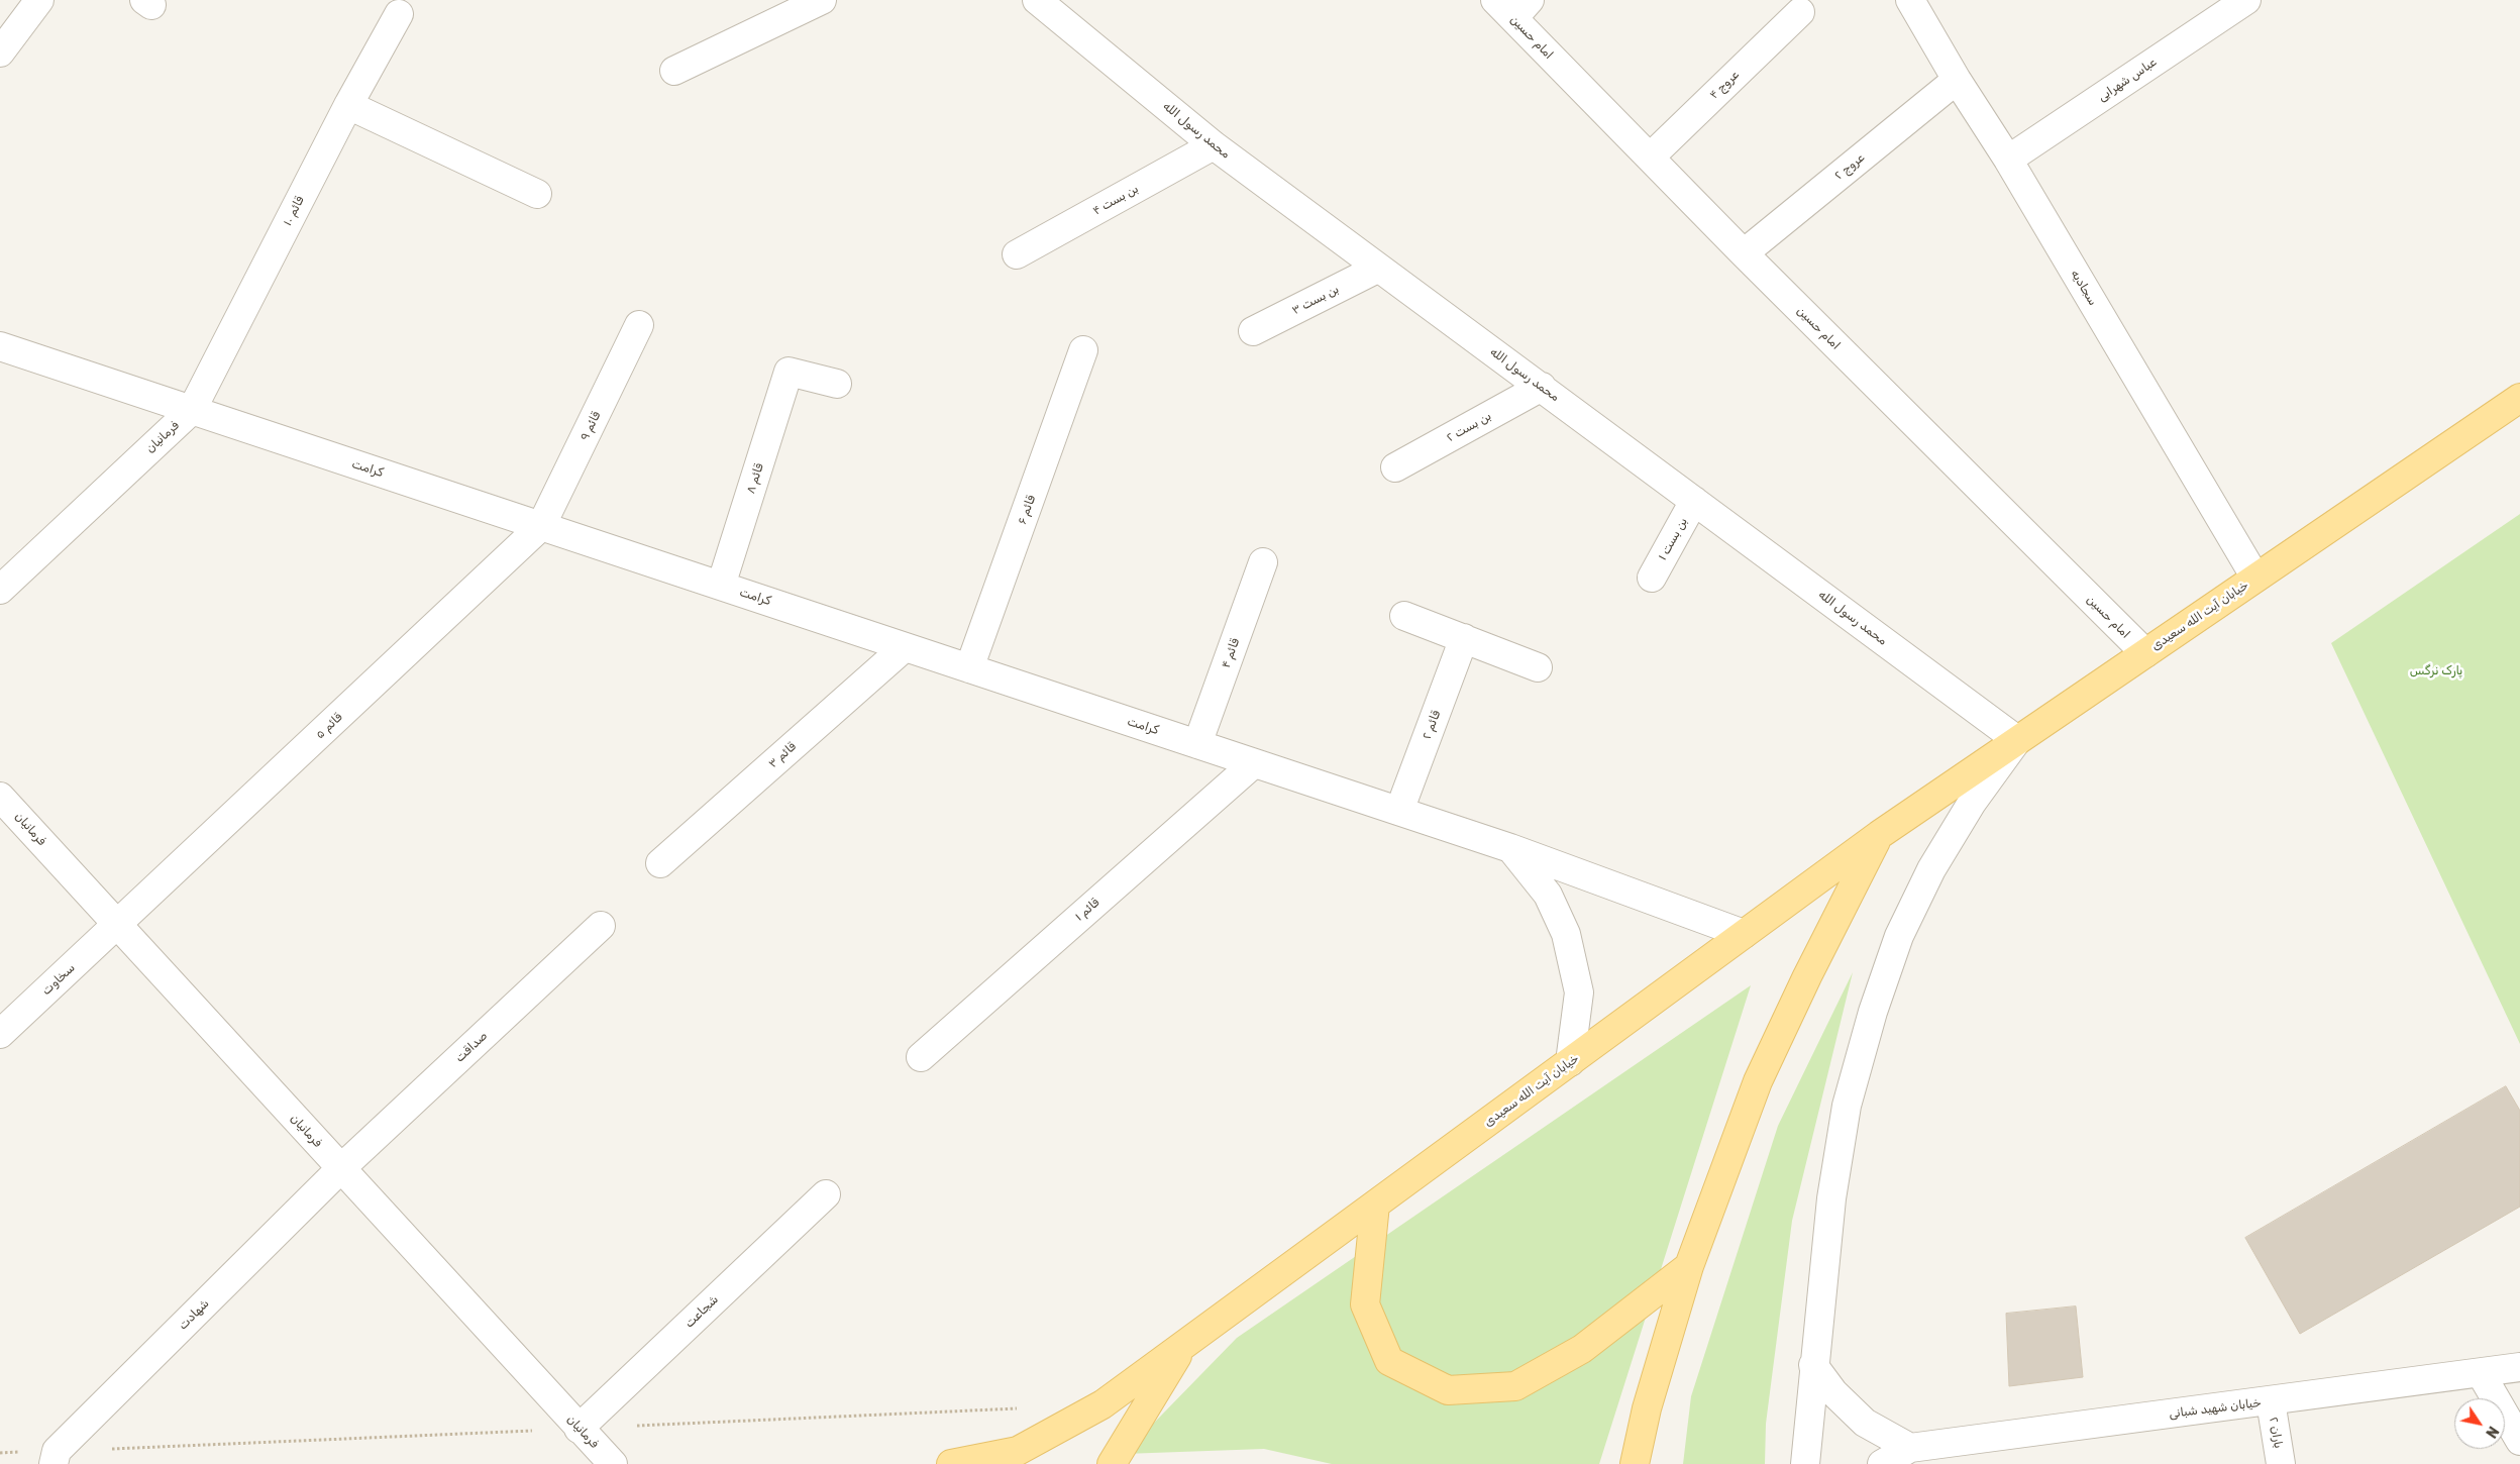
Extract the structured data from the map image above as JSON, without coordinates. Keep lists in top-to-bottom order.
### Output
{
  "streets": {
    "main road": ["خیابان آیت الله سعیدی"],
    "street": [
      "امام حسین",
      "عباس شهرابی",
      "عروج ۴",
      "محمد رسول الله",
      "عروج ۲",
      "بن بست ۴",
      "قائم ۱۰",
      "سجادیه",
      "بن بست ۳",
      "قائم ۹",
      "بن بست ۲",
      "فرمانیان",
      "کرامت",
      "قائم ۸",
      "قائم ۶",
      "بن بست ۱",
      "قائم ۴",
      "قائم ۲",
      "قائم ۵",
      "قائم ۳",
      "قائم ۱",
      "سخاوت",
      "صداقت",
      "شجاعت",
      "شهادت",
      "خیابان شهید شبانی",
      "باران ۲"
    ]
  },
  "crossings": [
    ["امام حسین", "عروج ۴"],
    ["امام حسین", "عروج ۲"],
    ["امام حسین", "خیابان آیت الله سعیدی"],
    ["عباس شهرابی", "سجادیه"],
    ["محمد رسول الله", "بن بست ۴"],
    ["محمد رسول الله", "بن بست ۳"],
    ["محمد رسول الله", "بن بست ۲"],
    ["محمد رسول الله", "بن بست ۱"],
    ["محمد رسول الله", "خیابان آیت الله سعیدی"],
    ["عروج ۲", "سجادیه"],
    ["قائم ۱۰", "فرمانیان"],
    ["قائم ۱۰", "کرامت"],
    ["سجادیه", "خیابان آیت الله سعیدی"],
    ["قائم ۹", "کرامت"],
    ["قائم ۹", "قائم ۵"],
    ["فرمانیان", "کرامت"],
    ["فرمانیان", "قائم ۵"],
    ["فرمانیان", "سخاوت"],
    ["فرمانیان", "صداقت"],
    ["فرمانیان", "شجاعت"],
    ["فرمانیان", "شهادت"],
    ["کرامت", "قائم ۸"],
    ["کرامت", "قائم ۶"],
    ["کرامت", "خیابان آیت الله سعیدی"],
    ["کرامت", "قائم ۴"],
    ["کرامت", "قائم ۲"],
    ["کرامت", "قائم ۵"],
    ["کرامت", "قائم ۳"],
    ["کرامت", "قائم ۱"],
    ["قائم ۵", "سخاوت"],
    ["صداقت", "شهادت"],
    ["خیابان شهید شبانی", "باران ۲"]
  ],
  "parks": ["پارک نرگس"],
  "north": "bottom right"
}
